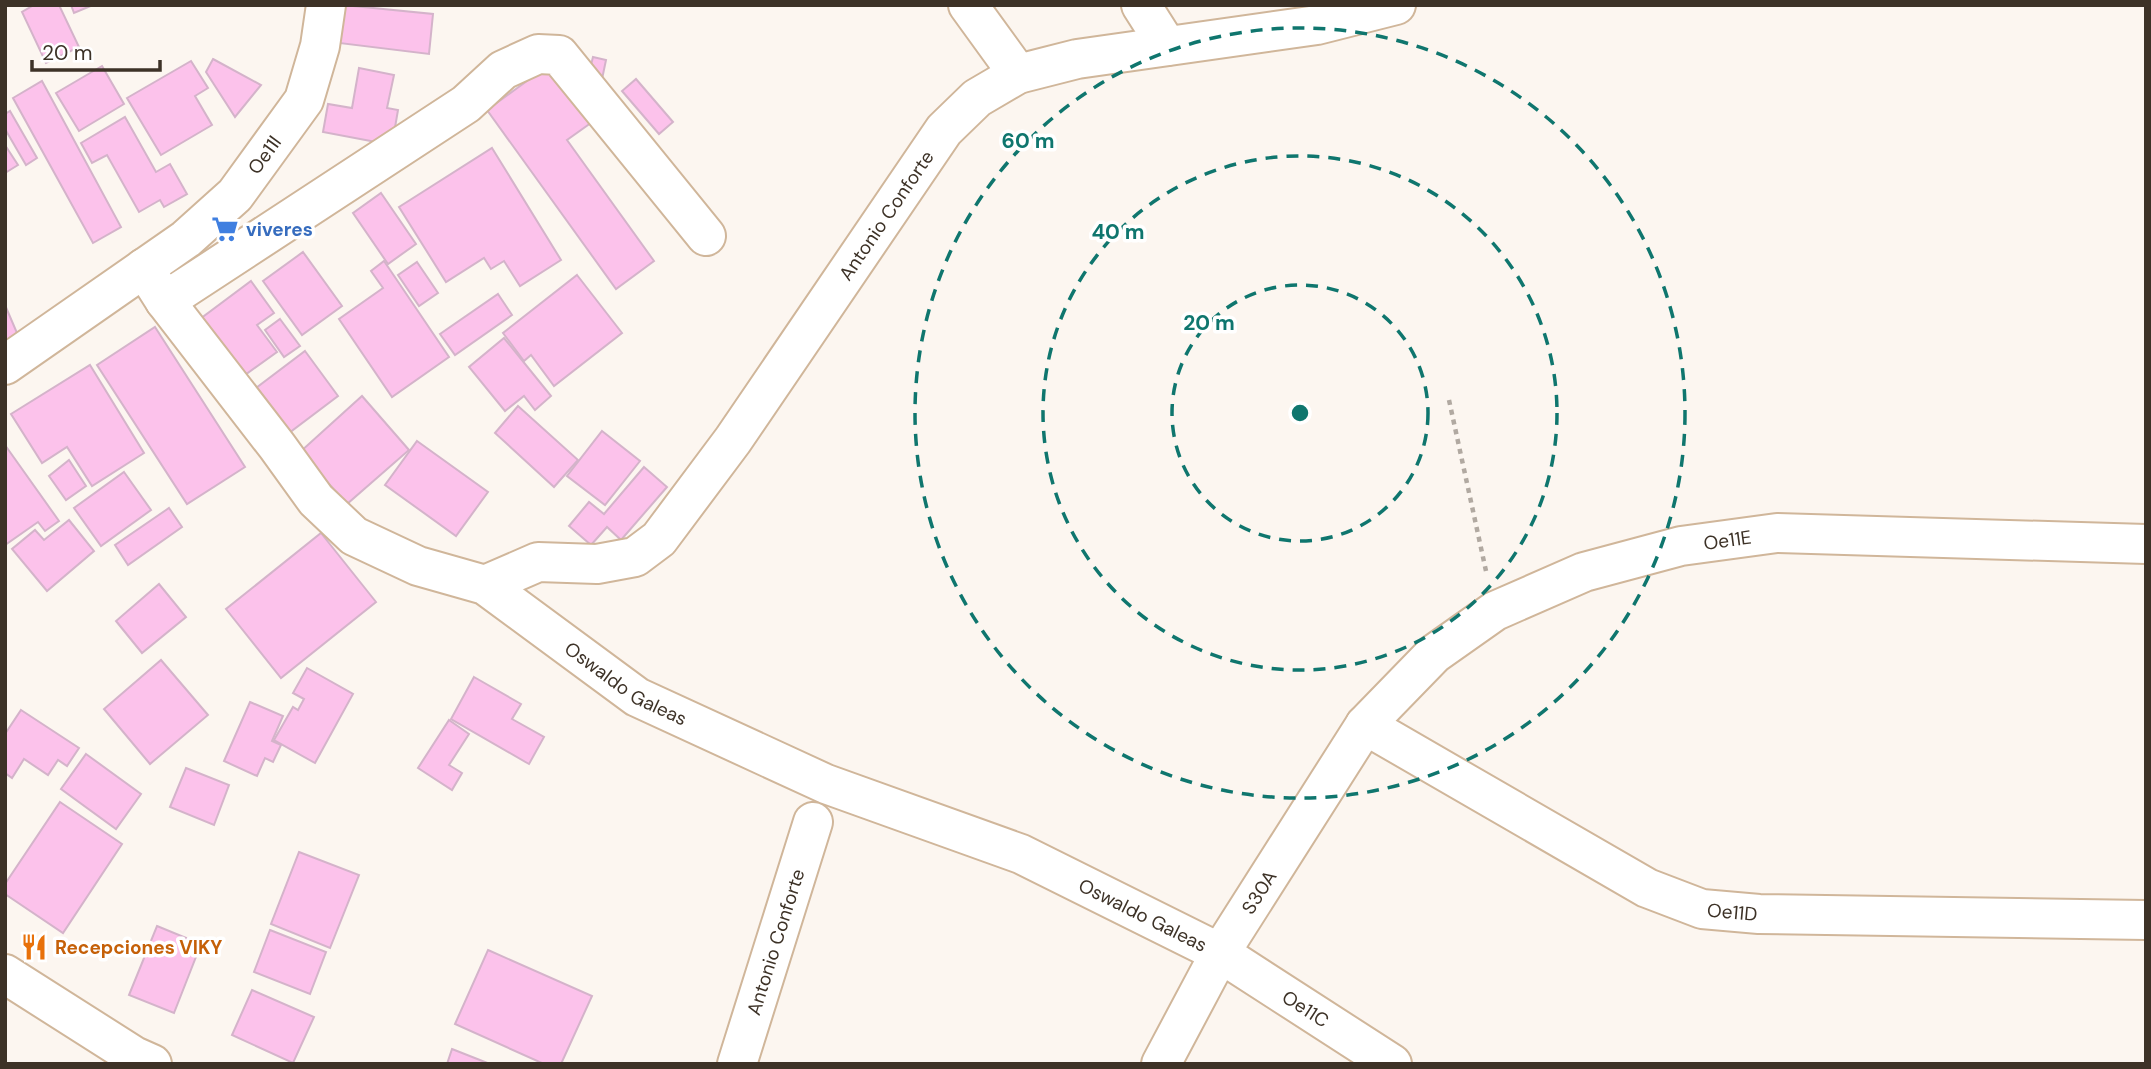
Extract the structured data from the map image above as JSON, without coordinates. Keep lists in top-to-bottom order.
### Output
{
  "streets": {
    "street": [
      "Oe11l",
      "Antonio Conforte",
      "Oe11E",
      "Oswaldo Galeas",
      "S30A",
      "Oe11D",
      "Oe11C"
    ]
  },
  "crossings": [
    ["Oe11l", "Oswaldo Galeas"],
    ["Antonio Conforte", "Oswaldo Galeas"],
    ["Oe11E", "S30A"],
    ["Oe11E", "Oe11D"],
    ["Oswaldo Galeas", "S30A"],
    ["Oswaldo Galeas", "Oe11C"],
    ["S30A", "Oe11D"],
    ["S30A", "Oe11C"]
  ],
  "places": {
    "supermarket": ["viveres"],
    "restaurant": ["Recepciones VIKY"]
  },
  "scale_bar": "20 m",
  "rings": ["60 m", "40 m", "20 m"]
}
